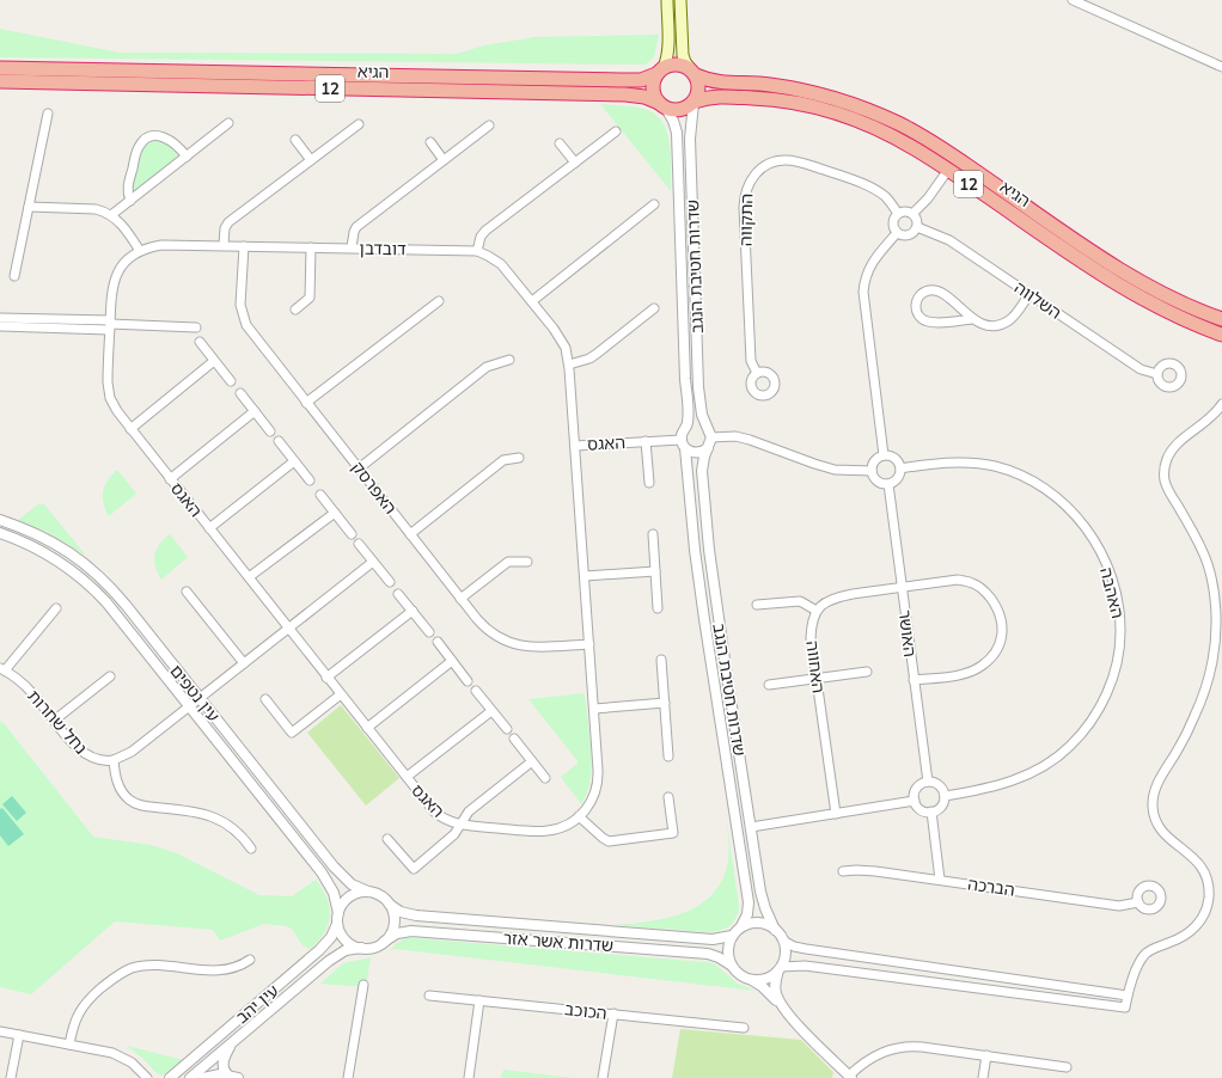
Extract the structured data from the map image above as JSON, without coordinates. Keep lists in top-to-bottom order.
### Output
{
  "streets": {
    "highway": ["הגיא", "12"],
    "street": [
      "התקווה",
      "דובדבן",
      "שדרות חטיבת הנגב",
      "השלווה",
      "האגס",
      "האפרסק",
      "האהבה",
      "האושר",
      "האחווה",
      "עין נטפים",
      "נחל שחרות",
      "הברכה",
      "שדרות אשר אזר",
      "עין יהב",
      "הכוכב"
    ]
  },
  "crossings": [
    ["הגיא", "12"],
    ["הגיא", "שדרות חטיבת הנגב"],
    ["12", "שדרות חטיבת הנגב"],
    ["התקווה", "השלווה"],
    ["דובדבן", "האגס"],
    ["דובדבן", "האפרסק"],
    ["שדרות חטיבת הנגב", "האגס"],
    ["שדרות חטיבת הנגב", "שדרות אשר אזר"],
    ["האגס", "האפרסק"],
    ["האהבה", "האושר"],
    ["עין נטפים", "שדרות אשר אזר"],
    ["עין נטפים", "עין יהב"],
    ["שדרות אשר אזר", "עין יהב"]
  ]
}
